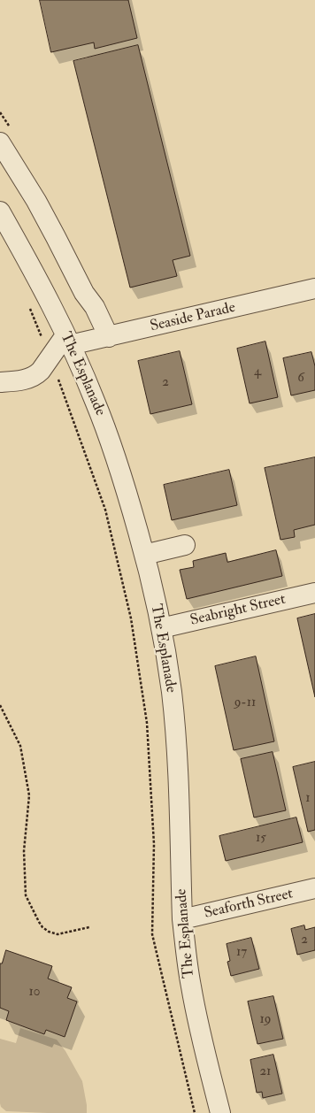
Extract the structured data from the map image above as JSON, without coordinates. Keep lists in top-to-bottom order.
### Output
{
  "streets": {
    "street": [
      "Seaside Parade",
      "The Esplanade",
      "Seabright Street",
      "Seaforth Street"
    ]
  },
  "crossings": [
    ["Seaside Parade", "The Esplanade"],
    ["The Esplanade", "Seabright Street"],
    ["The Esplanade", "Seaforth Street"]
  ],
  "house_numbers": [
    "4",
    "6",
    "2",
    "9-11",
    "1",
    "15",
    "2",
    "17",
    "10",
    "19",
    "21"
  ]
}
